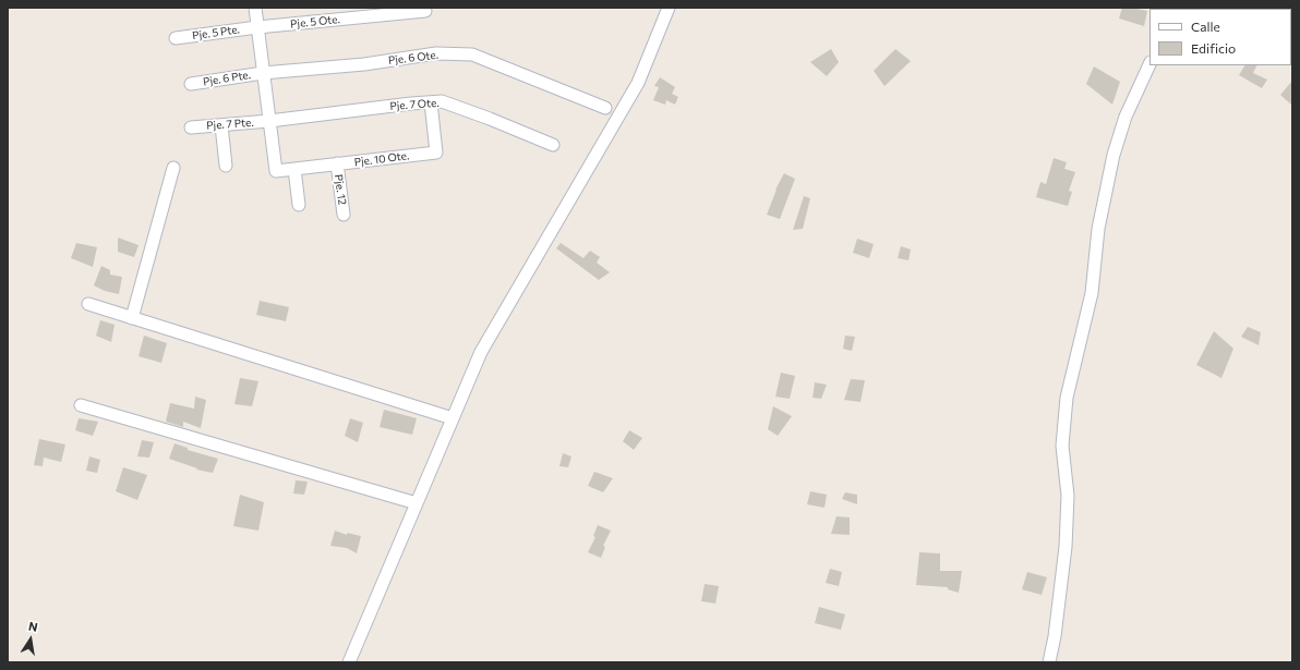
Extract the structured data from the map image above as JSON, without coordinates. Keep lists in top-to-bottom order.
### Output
{
  "streets": {
    "street": [
      "Pje. 5 Ote.",
      "Pje. 5 Pte.",
      "Pje. 6 Ote.",
      "Pje. 6 Pte.",
      "Pje. 7 Ote.",
      "Pje. 7 Pte.",
      "Pje. 10 Ote.",
      "Pje. 12"
    ]
  },
  "crossings": [
    ["Pje. 5 Ote.", "Pje. 5 Pte."],
    ["Pje. 6 Ote.", "Pje. 6 Pte."],
    ["Pje. 7 Ote.", "Pje. 7 Pte."],
    ["Pje. 7 Ote.", "Pje. 10 Ote."],
    ["Pje. 7 Pte.", "Pje. 10 Ote."],
    ["Pje. 10 Ote.", "Pje. 12"]
  ],
  "legend": ["Calle", "Edificio"],
  "north": "top"
}
